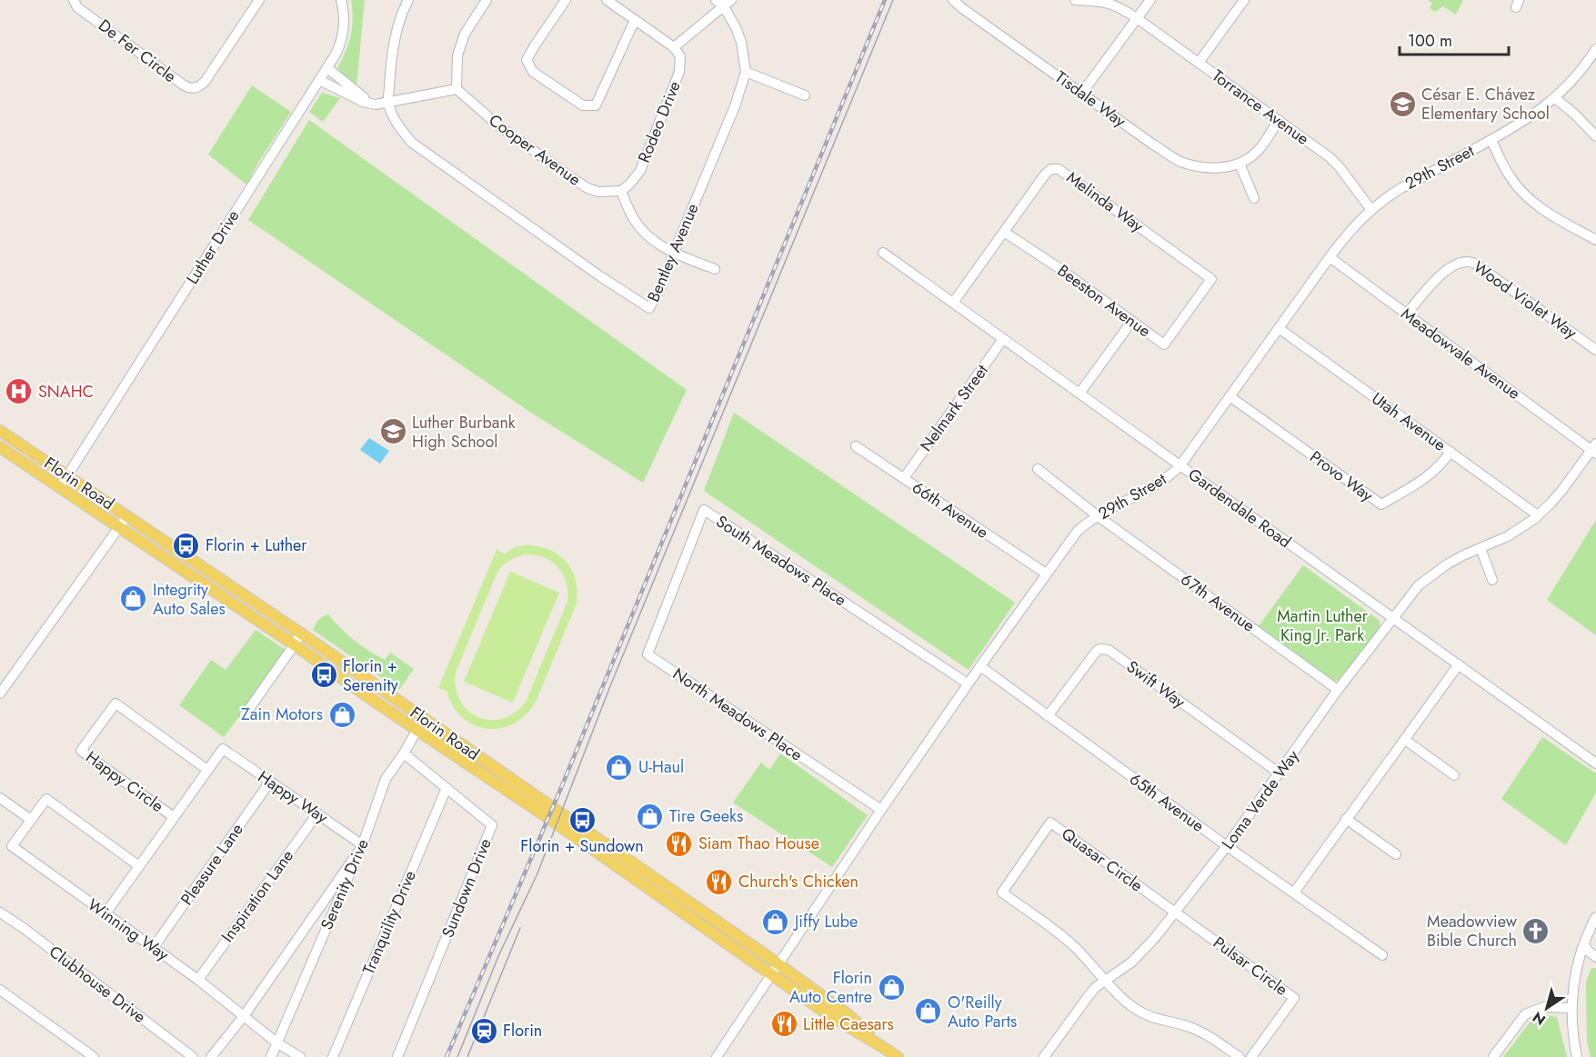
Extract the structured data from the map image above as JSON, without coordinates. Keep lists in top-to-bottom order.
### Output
{
  "streets": {
    "main road": ["Florin Road"],
    "street": [
      "De Fer Circle",
      "Tisdale Way",
      "Torrance Avenue",
      "Rodeo Drive",
      "Cooper Avenue",
      "29th Street",
      "Melinda Way",
      "Luther Drive",
      "Bentley Avenue",
      "Wood Violet Way",
      "Beeston Avenue",
      "Meadowvale Avenue",
      "Nelmark Street",
      "Utah Avenue",
      "Provo Way",
      "Gardendale Road",
      "66th Avenue",
      "South Meadows Place",
      "67th Avenue",
      "Swift Way",
      "North Meadows Place",
      "Happy Circle",
      "Happy Way",
      "Loma Verde Way",
      "65th Avenue",
      "Quasar Circle",
      "Pleasure Lane",
      "Serenity Drive",
      "Sundown Drive",
      "Inspiration Lane",
      "Tranquility Drive",
      "Winning Way",
      "Pulsar Circle",
      "Clubhouse Drive"
    ]
  },
  "crossings": [
    ["Torrance Avenue", "29th Street"],
    ["Rodeo Drive", "Cooper Avenue"],
    ["29th Street", "Meadowvale Avenue"],
    ["29th Street", "Utah Avenue"],
    ["29th Street", "Provo Way"],
    ["29th Street", "Florin Road"],
    ["29th Street", "Gardendale Road"],
    ["29th Street", "66th Avenue"],
    ["29th Street", "South Meadows Place"],
    ["29th Street", "67th Avenue"],
    ["29th Street", "North Meadows Place"],
    ["29th Street", "65th Avenue"],
    ["Melinda Way", "Beeston Avenue"],
    ["Melinda Way", "Gardendale Road"],
    ["Luther Drive", "Florin Road"],
    ["Wood Violet Way", "Meadowvale Avenue"],
    ["Meadowvale Avenue", "Loma Verde Way"],
    ["Nelmark Street", "Gardendale Road"],
    ["Nelmark Street", "66th Avenue"],
    ["Utah Avenue", "Provo Way"],
    ["Utah Avenue", "Loma Verde Way"],
    ["Florin Road", "Serenity Drive"],
    ["Gardendale Road", "Loma Verde Way"],
    ["South Meadows Place", "North Meadows Place"],
    ["67th Avenue", "Loma Verde Way"],
    ["Swift Way", "Loma Verde Way"],
    ["Swift Way", "65th Avenue"],
    ["Happy Circle", "Happy Way"],
    ["Happy Way", "Pleasure Lane"],
    ["Happy Way", "Serenity Drive"],
    ["Happy Way", "Inspiration Lane"],
    ["Loma Verde Way", "65th Avenue"],
    ["Loma Verde Way", "Quasar Circle"],
    ["Loma Verde Way", "Pulsar Circle"],
    ["Quasar Circle", "Pulsar Circle"],
    ["Pleasure Lane", "Winning Way"],
    ["Serenity Drive", "Sundown Drive"],
    ["Serenity Drive", "Winning Way"],
    ["Sundown Drive", "Tranquility Drive"],
    ["Inspiration Lane", "Winning Way"]
  ],
  "parks": ["Martin Luther King Jr. Park"],
  "places": {
    "school or university": ["César E. Chávez Elementary School", "Luther Burbank High School"],
    "hospital": ["SNAHC"],
    "bus stop": ["Florin + Luther", "Florin + Serenity", "Florin + Sundown"],
    "shop": [
      "Integrity Auto Sales",
      "Zain Motors",
      "U-Haul",
      "Tire Geeks",
      "Jiffy Lube",
      "Florin Auto Centre",
      "O'Reilly Auto Parts"
    ],
    "restaurant": ["Siam Thao House", "Church's Chicken", "Little Caesars"],
    "church": ["Meadowview Bible Church"],
    "station": ["Florin"]
  },
  "scale_bar": "100 m",
  "north": "bottom left"
}
